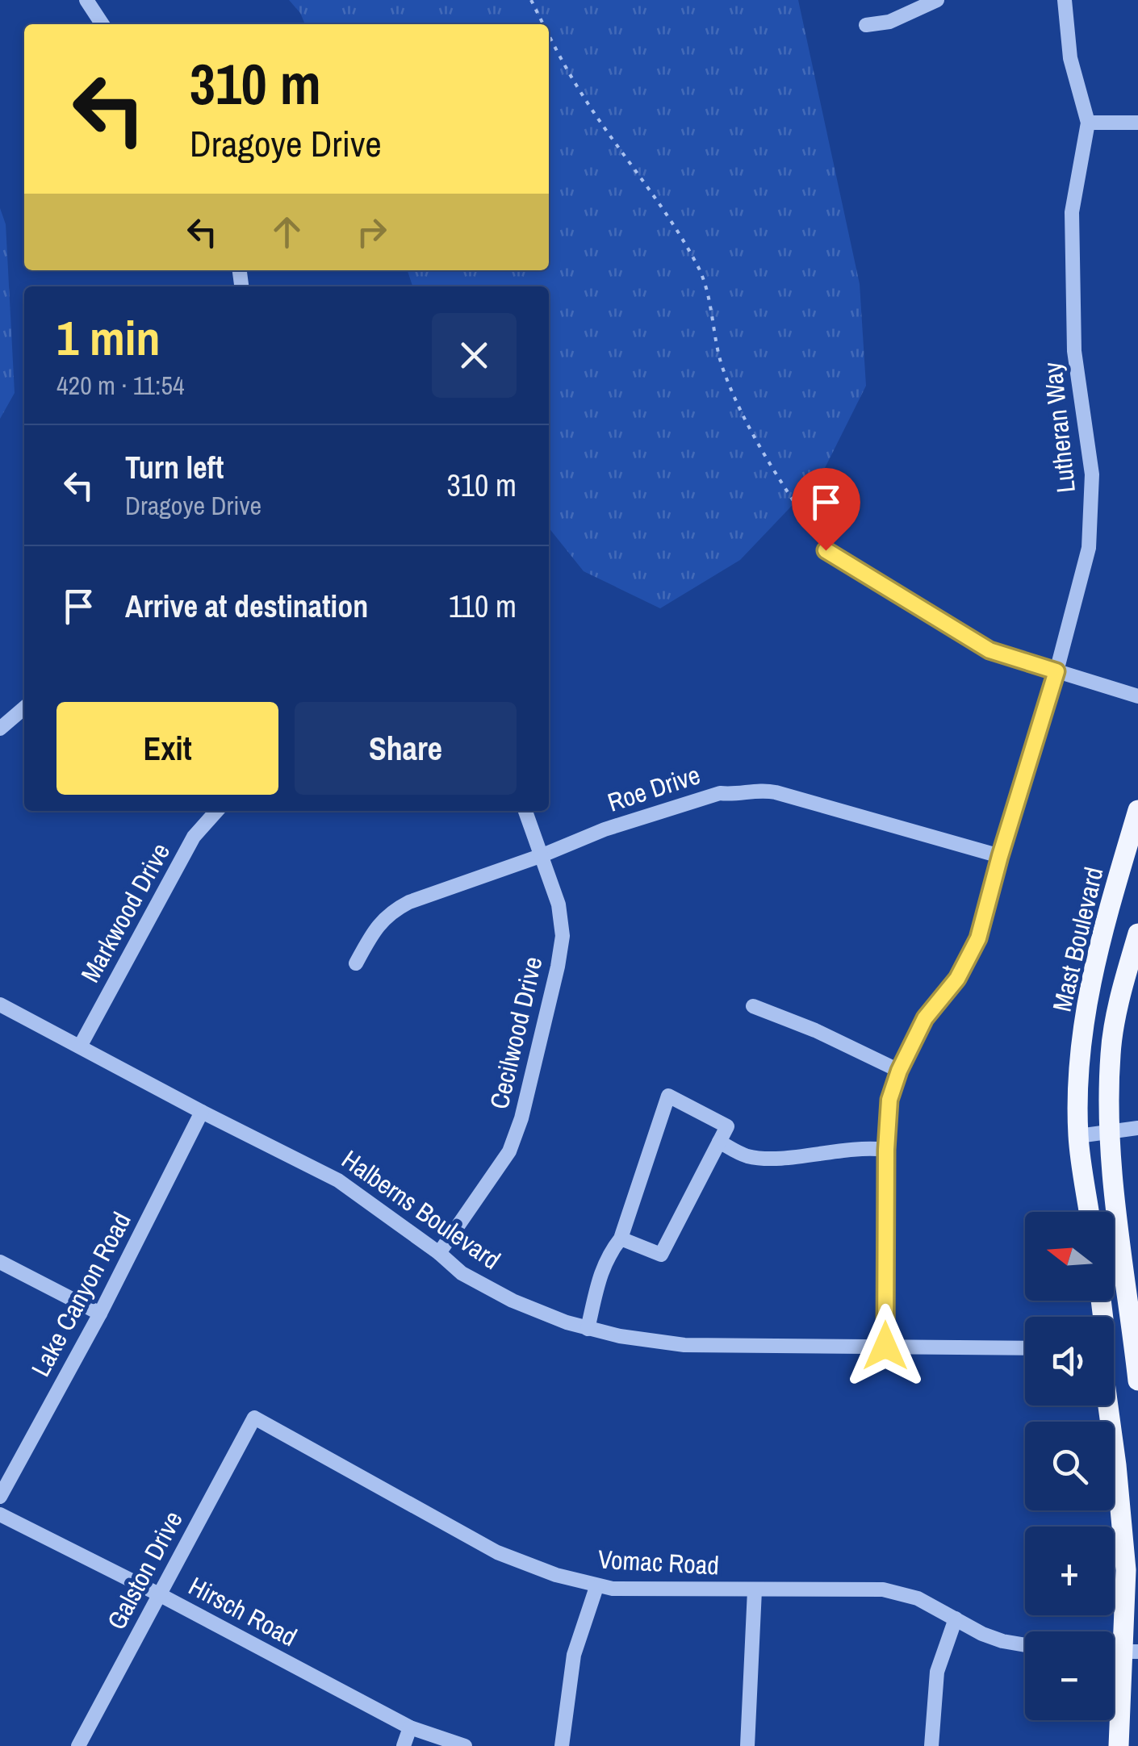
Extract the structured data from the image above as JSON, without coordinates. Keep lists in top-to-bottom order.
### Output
{
  "streets": {
    "main road": ["Mast Boulevard"],
    "street": [
      "Lutheran Way",
      "Roe Drive",
      "Markwood Drive",
      "Cecilwood Drive",
      "Halberns Boulevard",
      "Lake Canyon Road",
      "Vomac Road",
      "Galston Drive",
      "Hirsch Road"
    ]
  },
  "crossings": [
    ["Lutheran Way", "Roe Drive"],
    ["Lutheran Way", "Halberns Boulevard"],
    ["Roe Drive", "Cecilwood Drive"],
    ["Markwood Drive", "Halberns Boulevard"],
    ["Cecilwood Drive", "Halberns Boulevard"],
    ["Halberns Boulevard", "Lake Canyon Road"],
    ["Vomac Road", "Galston Drive"],
    ["Galston Drive", "Hirsch Road"]
  ],
  "north": "left",
  "page": {
    "turn": ["310 m", "Dragoye Drive"],
    "heading": ["1 min", "420 m · 11:54"],
    "list": [
      {
        "name": "Turn left",
        "note": "Dragoye Drive",
        "value": "310 m"
      },
      {
        "name": "Arrive at destination",
        "value": "110 m"
      }
    ],
    "buttons": ["Exit", "Share"],
    "map_buttons": ["+", "−"]
  }
}
